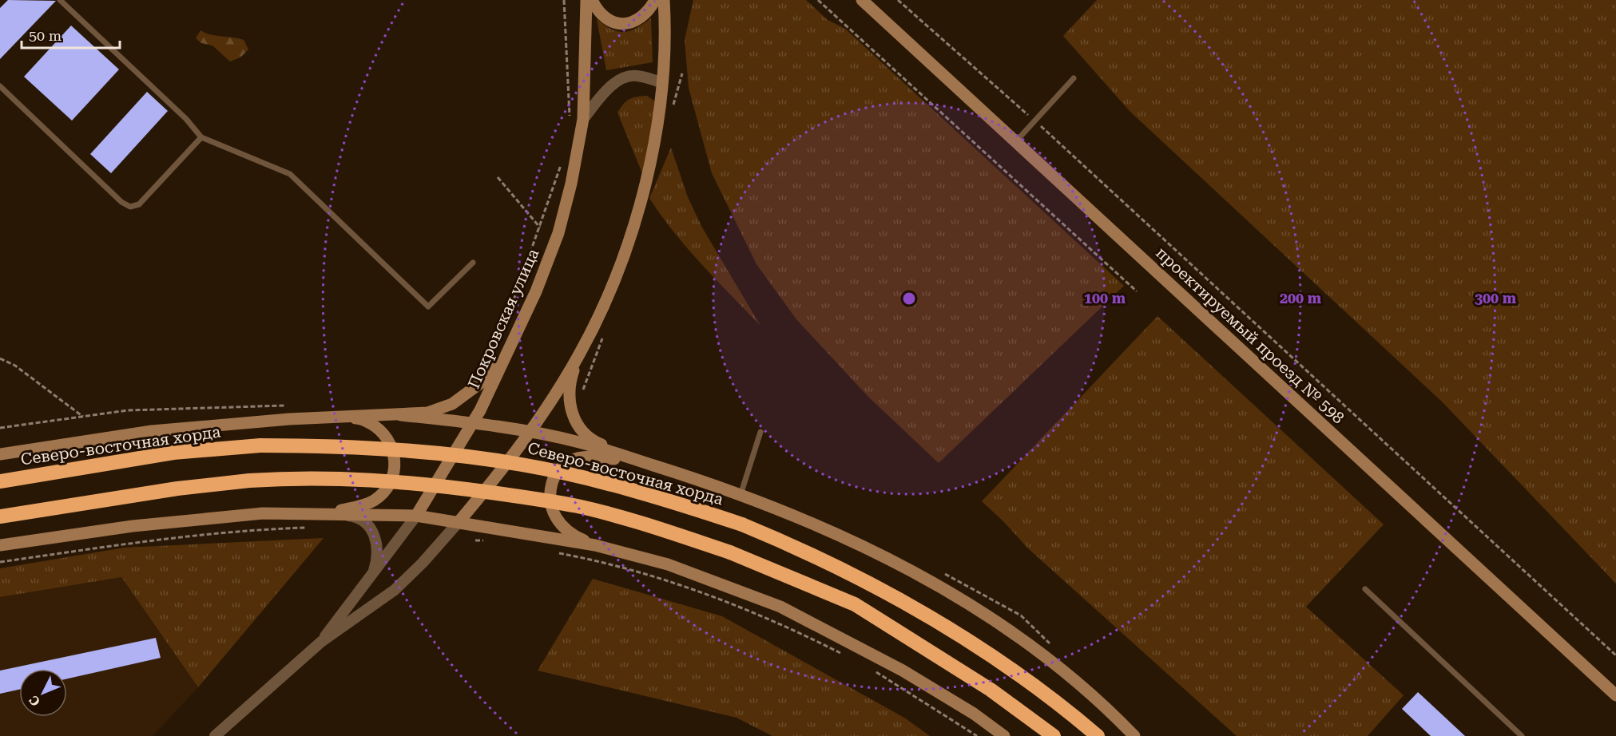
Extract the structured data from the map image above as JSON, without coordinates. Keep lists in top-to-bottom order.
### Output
{
  "streets": {
    "highway": ["Северо-восточная хорда"],
    "main road": ["Покровская улица", "проектируемый проезд № 598"]
  },
  "scale_bar": "50 m",
  "north": "bottom left",
  "rings": ["100 m", "200 m", "300 m"]
}
